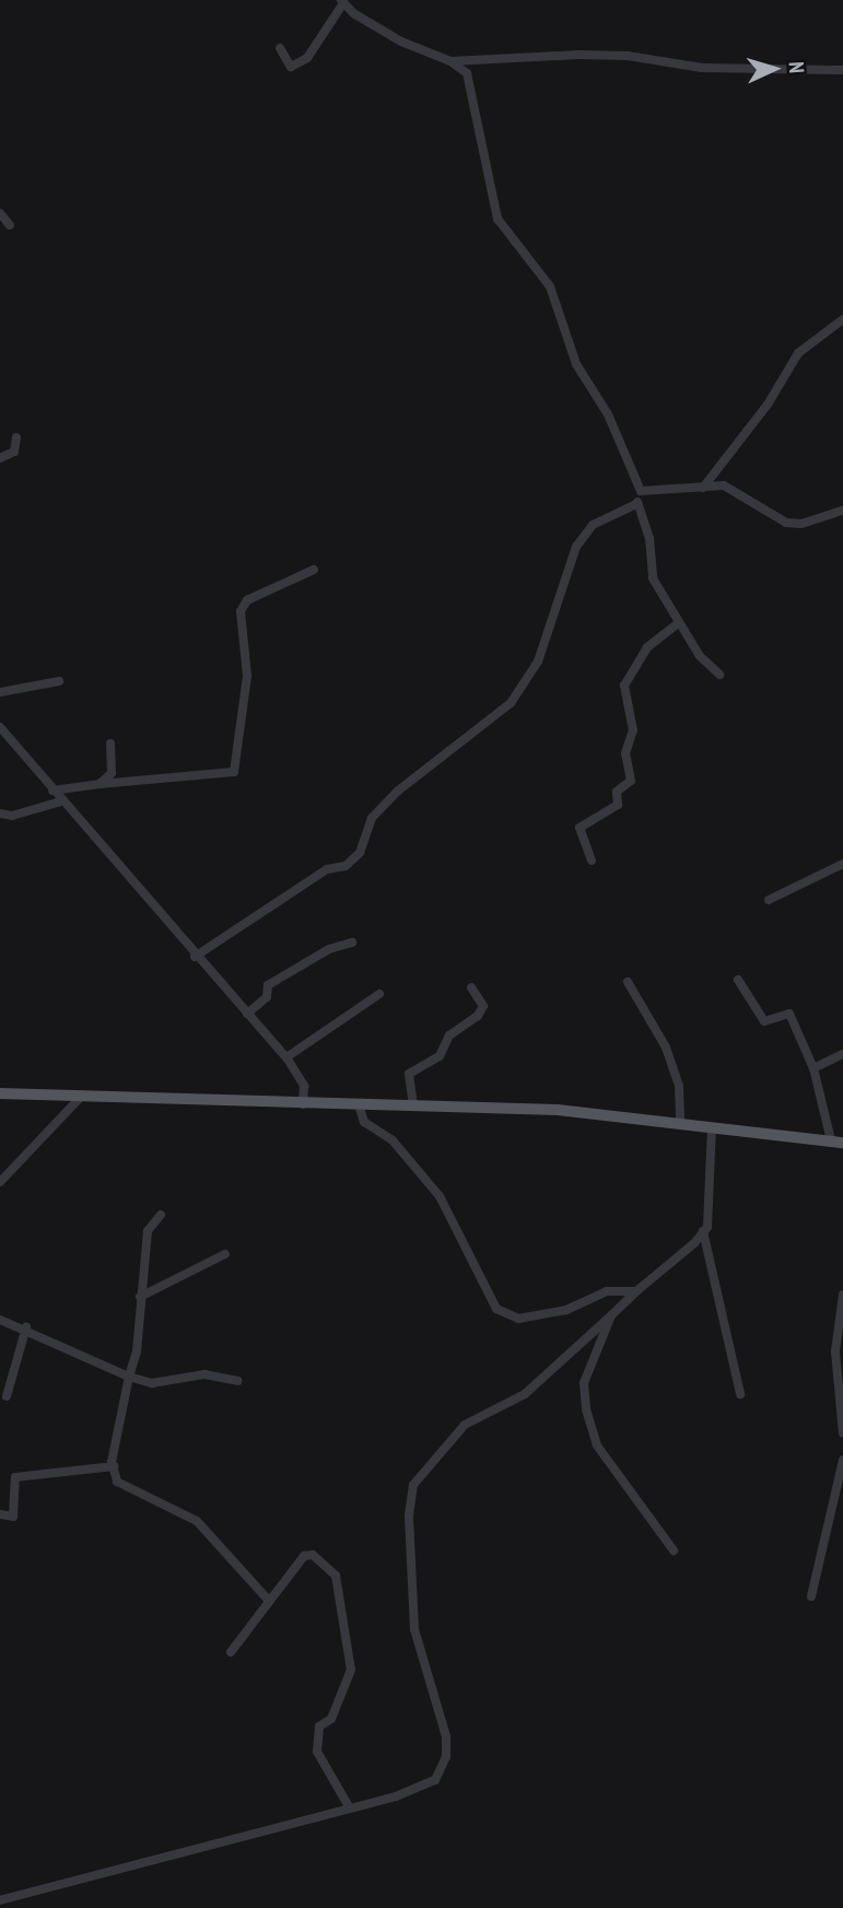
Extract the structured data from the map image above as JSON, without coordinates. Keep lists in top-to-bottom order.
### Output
{
  "north": "right"
}
